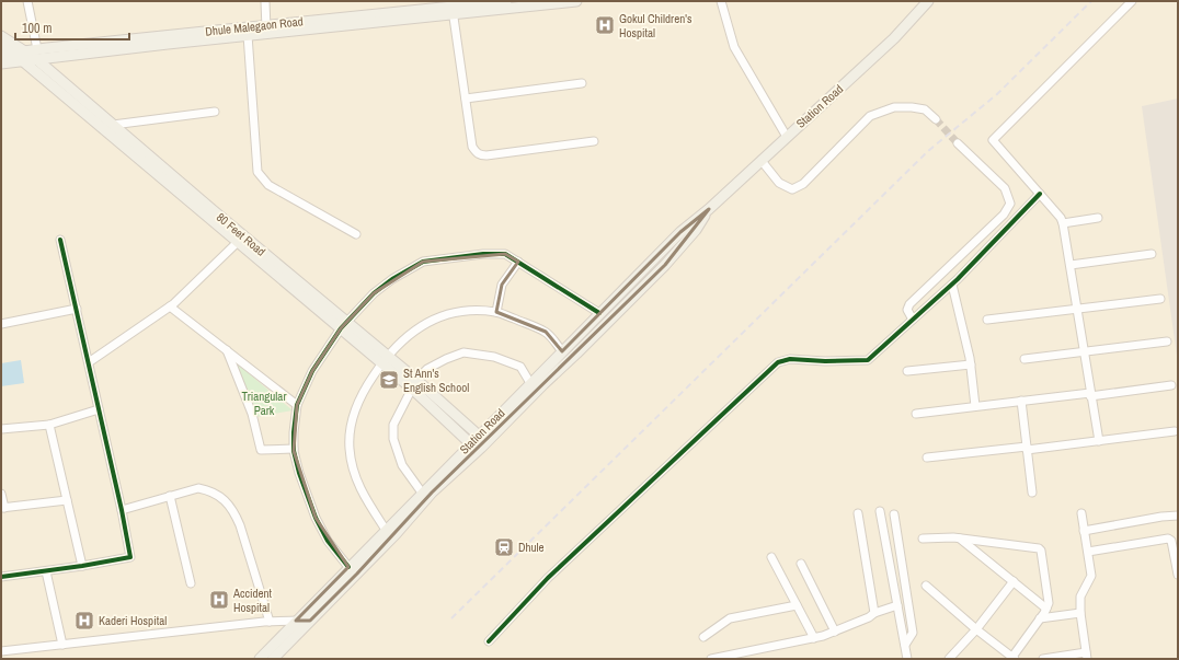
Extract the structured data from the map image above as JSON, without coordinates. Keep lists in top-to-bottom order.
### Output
{
  "streets": {
    "main road": ["Dhule Malegaon Road", "Station Road", "80 Feet Road"]
  },
  "crossings": [
    ["Dhule Malegaon Road", "80 Feet Road"],
    ["Station Road", "80 Feet Road"]
  ],
  "parks": ["Triangular Park"],
  "places": {
    "hospital": ["Gokul Children's Hospital", "Accident Hospital", "Kaderi Hospital"],
    "school or university": ["St Ann's English School"],
    "station": ["Dhule"]
  },
  "scale_bar": "100 m"
}
